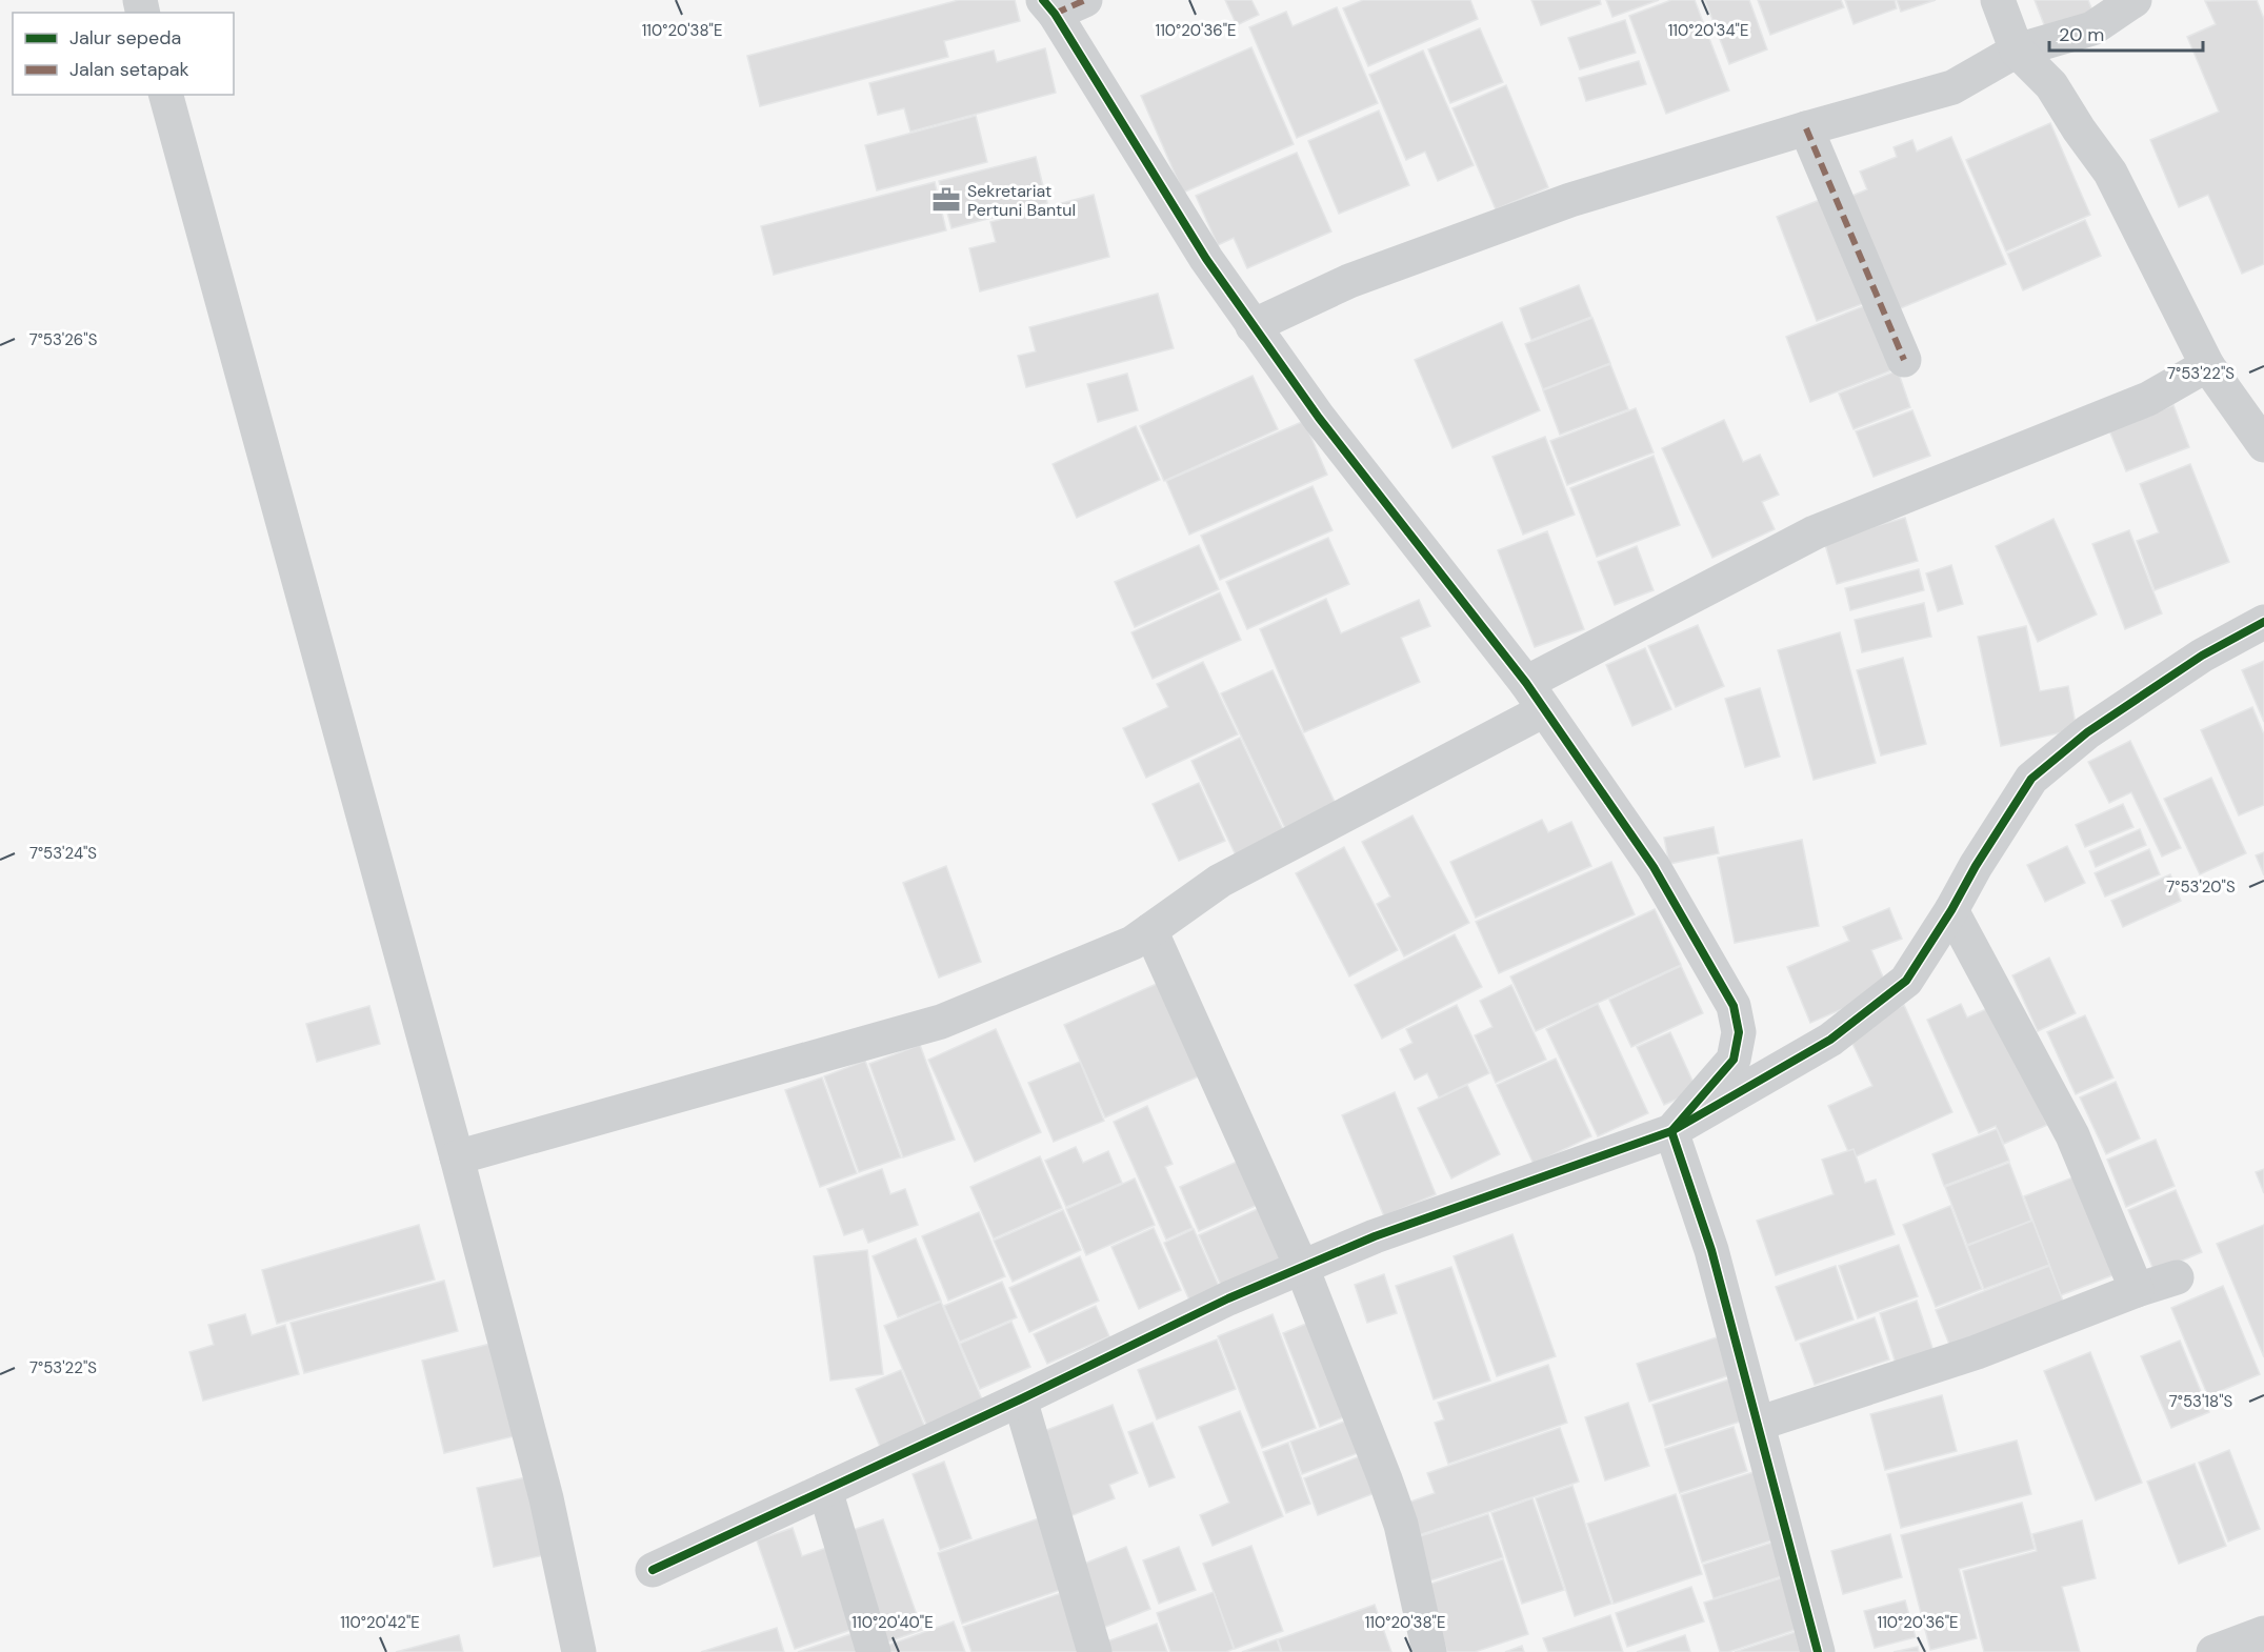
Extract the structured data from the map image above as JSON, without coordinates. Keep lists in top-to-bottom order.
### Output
{
  "places": {
    "office": ["Sekretariat Pertuni Bantul"]
  },
  "legend": ["Jalur sepeda", "Jalan setapak"],
  "scale_bar": "20 m",
  "coordinates": [
    "110°20'38\"E",
    "110°20'36\"E",
    "110°20'34\"E",
    "7°53'26\"S",
    "7°53'22\"S",
    "7°53'24\"S",
    "7°53'20\"S",
    "7°53'18\"S",
    "110°20'42\"E",
    "110°20'40\"E"
  ]
}
